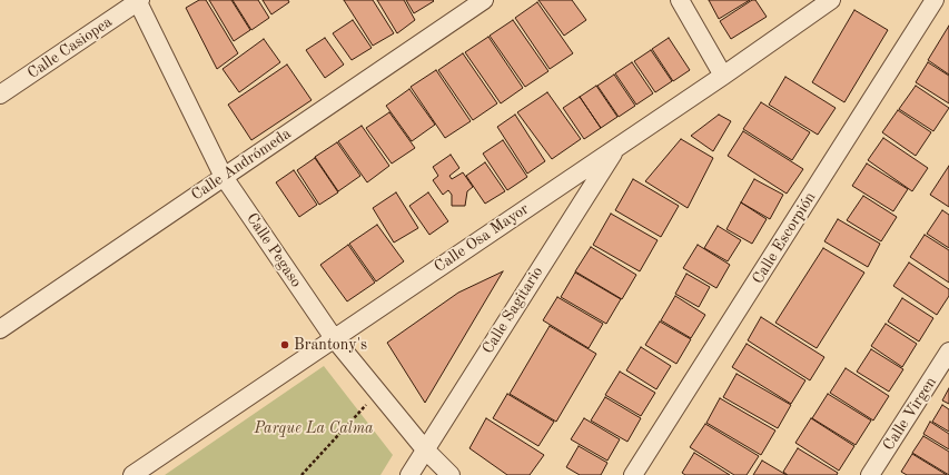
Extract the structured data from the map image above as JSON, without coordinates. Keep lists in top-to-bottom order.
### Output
{
  "streets": {
    "street": [
      "Calle Casiopea",
      "Calle Andrómeda",
      "Calle Osa Mayor",
      "Calle Escorpión",
      "Calle Pegaso",
      "Calle Sagitario",
      "Calle Virgen"
    ]
  },
  "crossings": [
    ["Calle Casiopea", "Calle Pegaso"],
    ["Calle Andrómeda", "Calle Pegaso"],
    ["Calle Osa Mayor", "Calle Pegaso"],
    ["Calle Osa Mayor", "Calle Sagitario"],
    ["Calle Pegaso", "Calle Sagitario"]
  ],
  "parks": ["Parque La Calma"],
  "places": ["Brantony's"]
}
